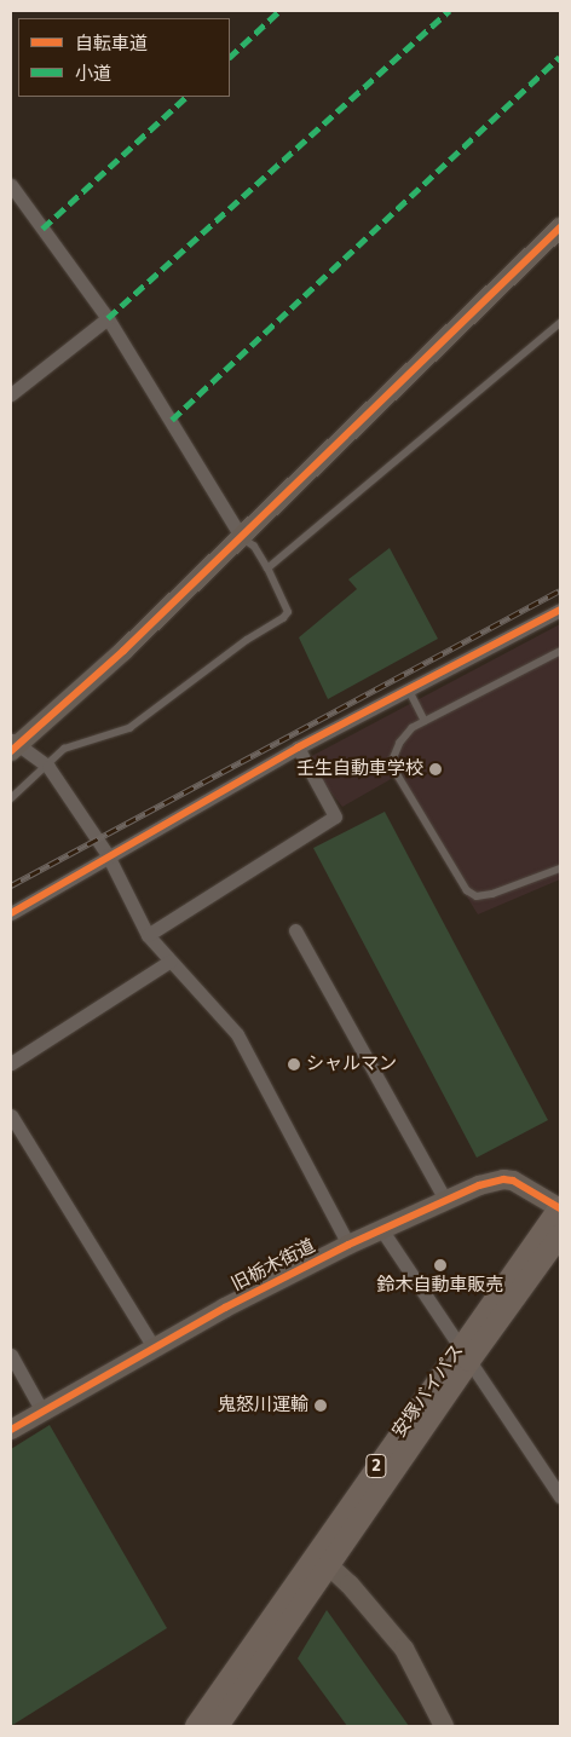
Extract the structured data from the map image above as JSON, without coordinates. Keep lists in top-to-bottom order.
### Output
{
  "streets": {
    "main road": ["安塚バイパス", "2"],
    "street": ["旧栃木街道"]
  },
  "crossings": [
    ["旧栃木街道", "安塚バイパス"]
  ],
  "places": [
    "壬生自動車学校",
    "シャルマン",
    "鈴木自動車販売",
    "鬼怒川運輸"
  ],
  "legend": ["自転車道", "小道"]
}
